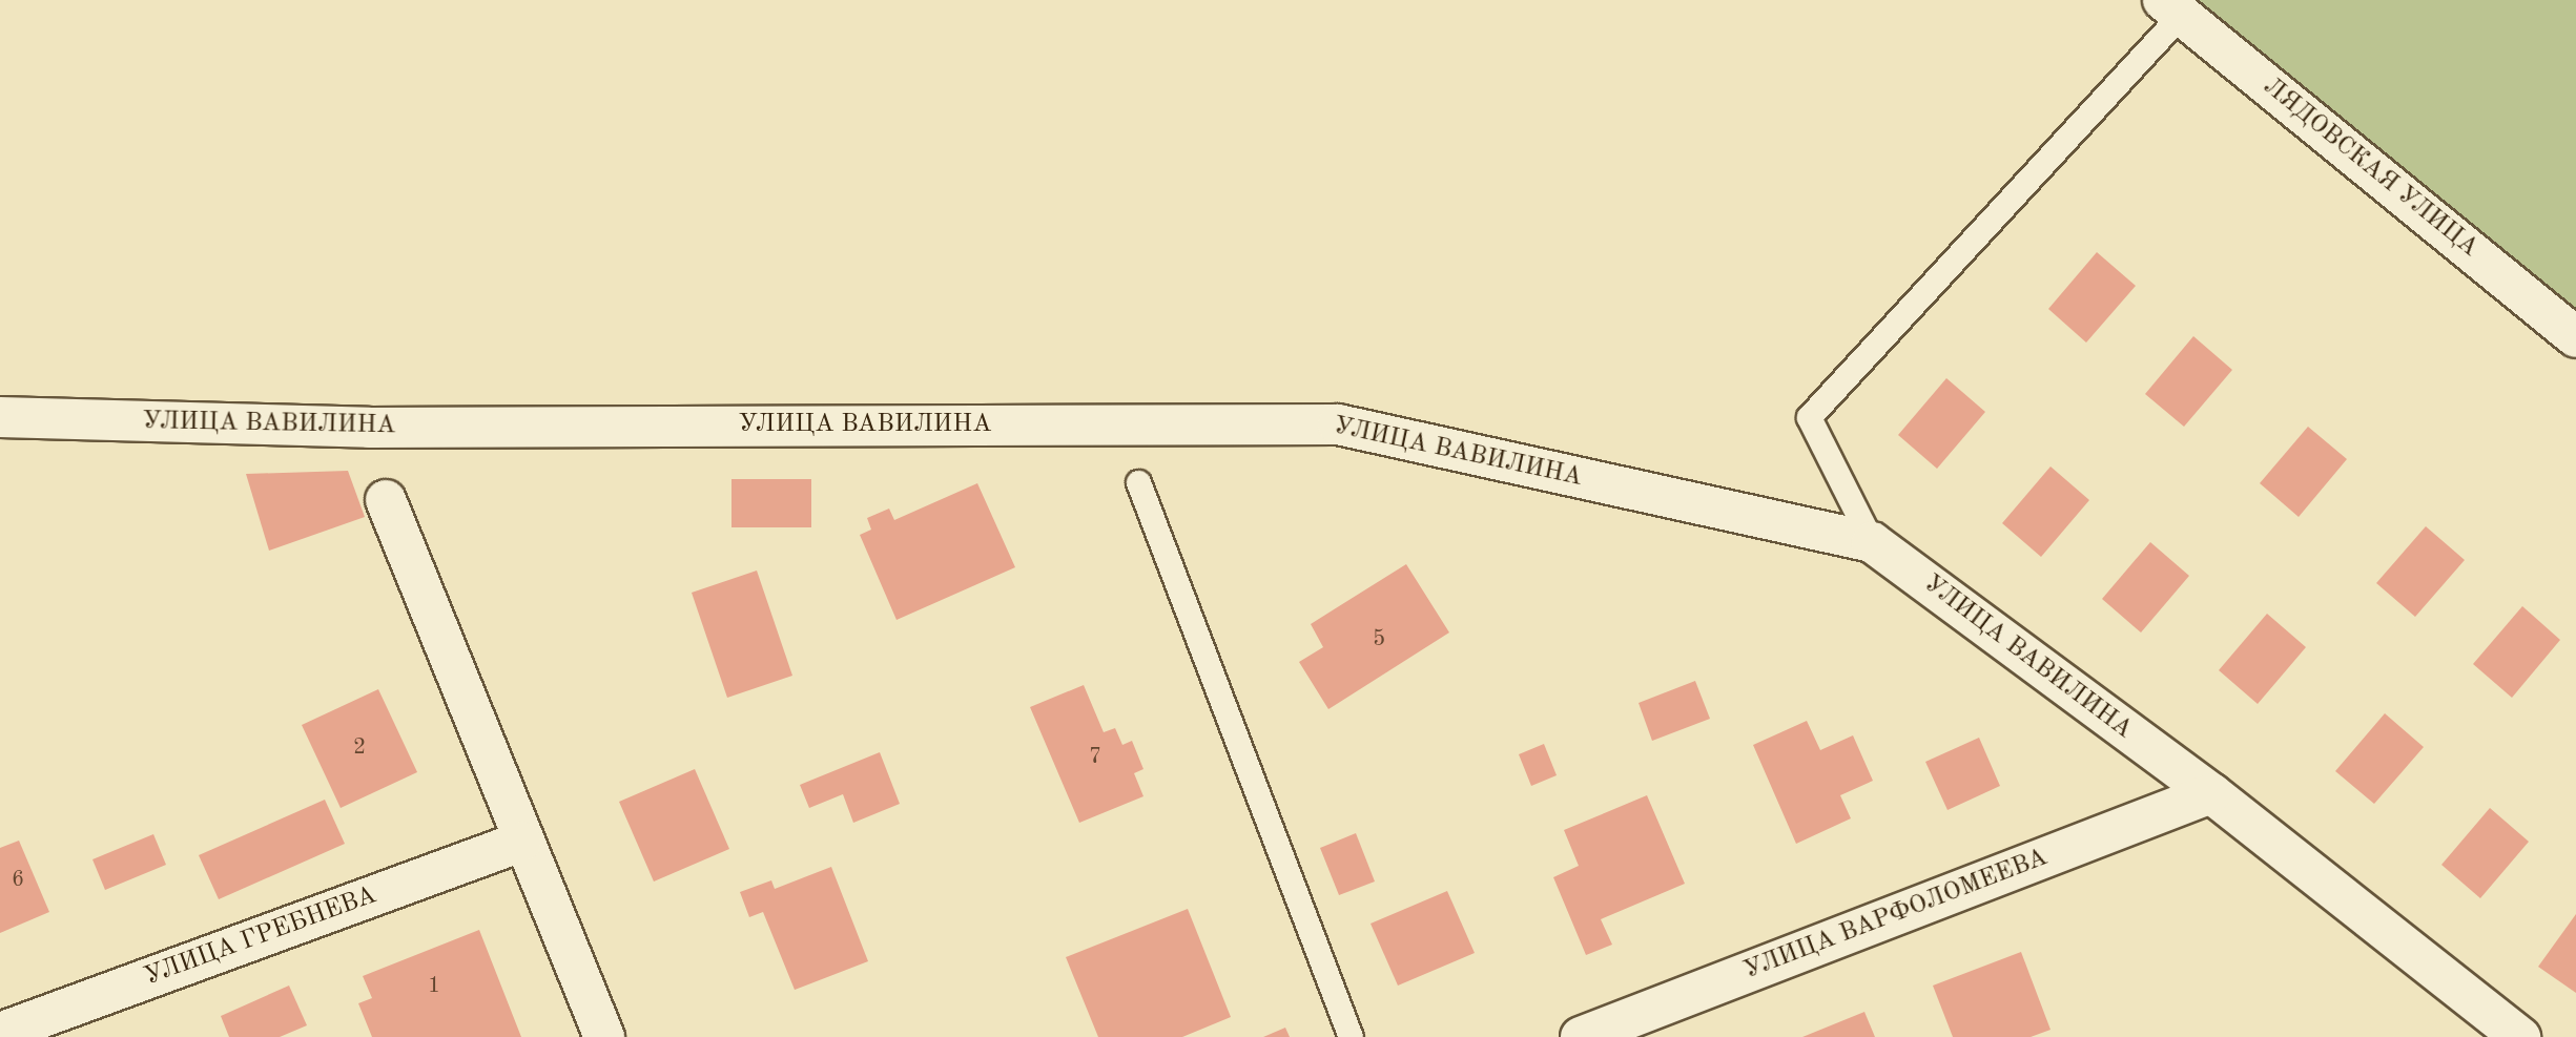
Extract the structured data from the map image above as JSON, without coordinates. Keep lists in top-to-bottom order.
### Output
{
  "streets": {
    "street": [
      "ЛЯДОВСКАЯ УЛИЦА",
      "УЛИЦА ВАВИЛИНА",
      "УЛИЦА ВАРФОЛОМЕЕВА",
      "УЛИЦА ГРЕБНЕВА"
    ]
  },
  "crossings": [
    ["УЛИЦА ВАВИЛИНА", "УЛИЦА ВАРФОЛОМЕЕВА"]
  ],
  "house_numbers": [
    "5",
    "2",
    "7",
    "6",
    "1"
  ]
}
